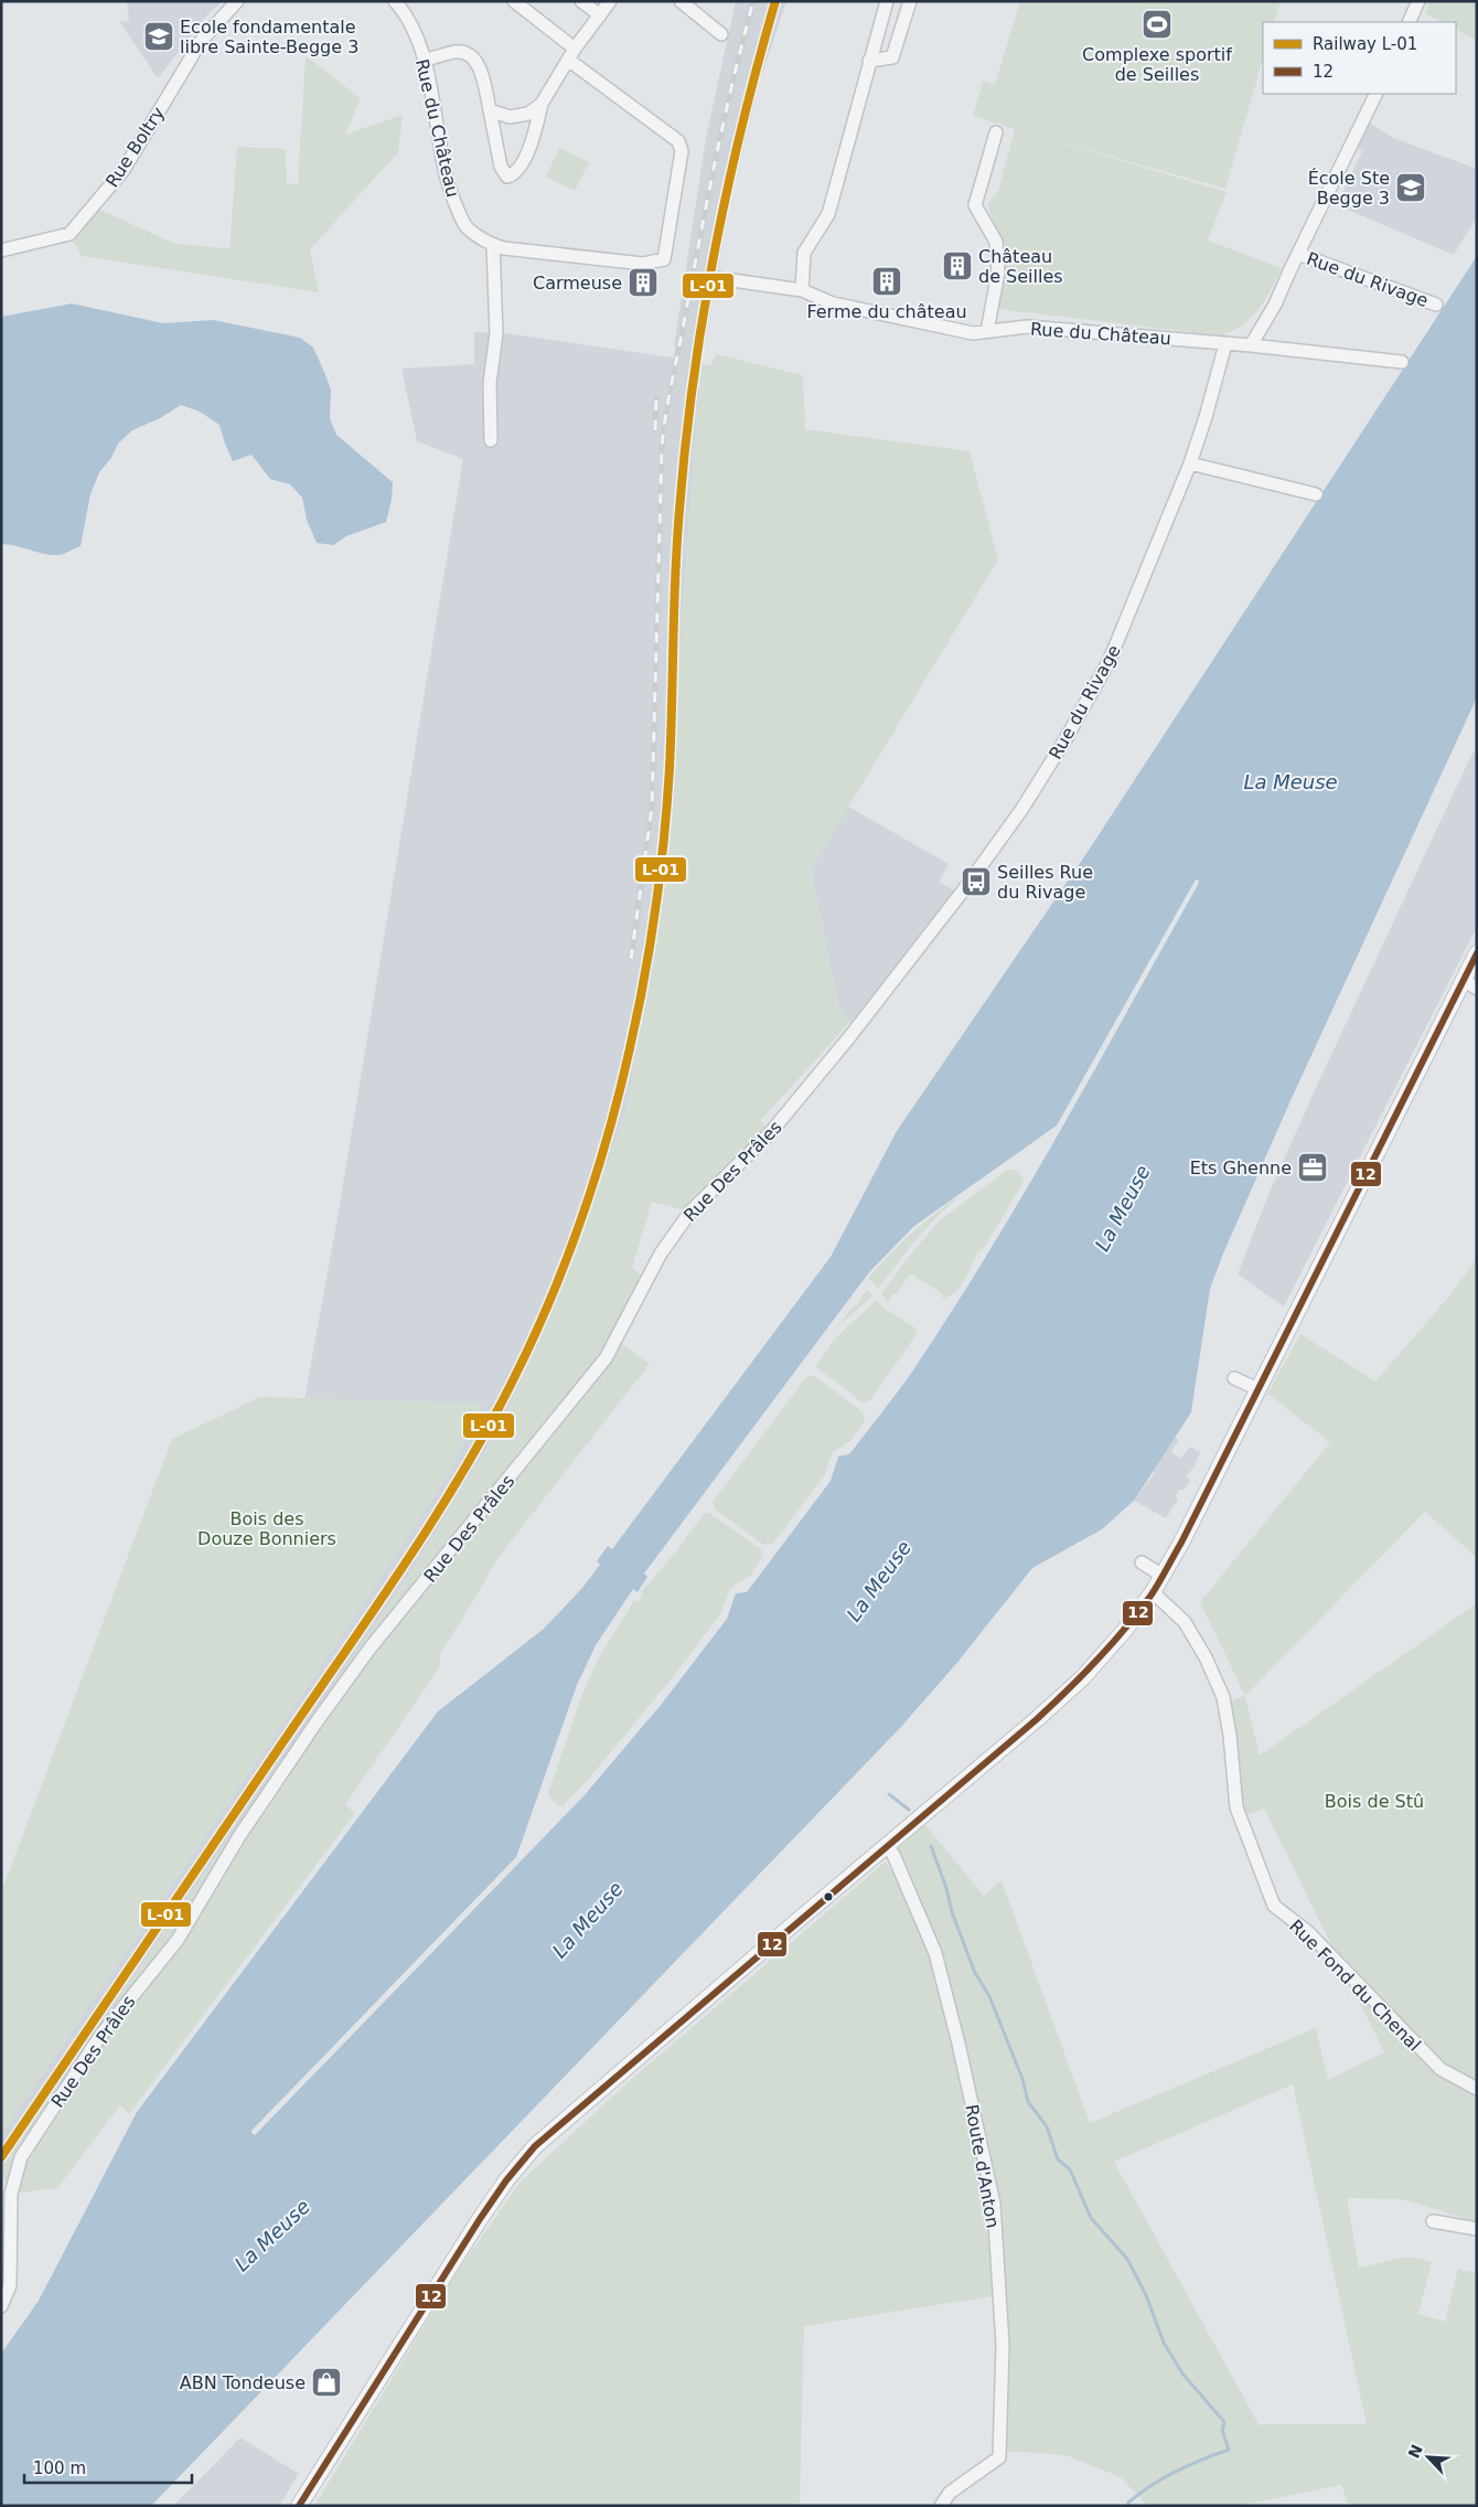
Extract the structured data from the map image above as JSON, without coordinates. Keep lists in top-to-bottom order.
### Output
{
  "streets": {
    "street": [
      "Rue du Château",
      "Rue Boltry",
      "Rue du Rivage",
      "Rue Des Prâles",
      "Rue Fond du Chenal",
      "Route d'Anton"
    ]
  },
  "crossings": [
    ["Rue du Château", "Rue du Rivage"],
    ["Rue du Rivage", "Rue Des Prâles"]
  ],
  "water": ["La Meuse"],
  "parks": ["Bois des Douze Bonniers", "Bois de Stû"],
  "places": {
    "sports": ["Complexe sportif de Seilles"],
    "school or university": ["Ecole fondamentale libre Sainte-Begge 3", "École Ste Begge 3"],
    "building": ["Château de Seilles", "Ferme du château", "Carmeuse"],
    "bus stop": ["Seilles Rue du Rivage"],
    "office": ["Ets Ghenne"],
    "shop": ["ABN Tondeuse"]
  },
  "lines": ["rail line L-01", "transit line 12"],
  "legend": ["Railway L-01", "12"],
  "scale_bar": "100 m",
  "north": "top left"
}
